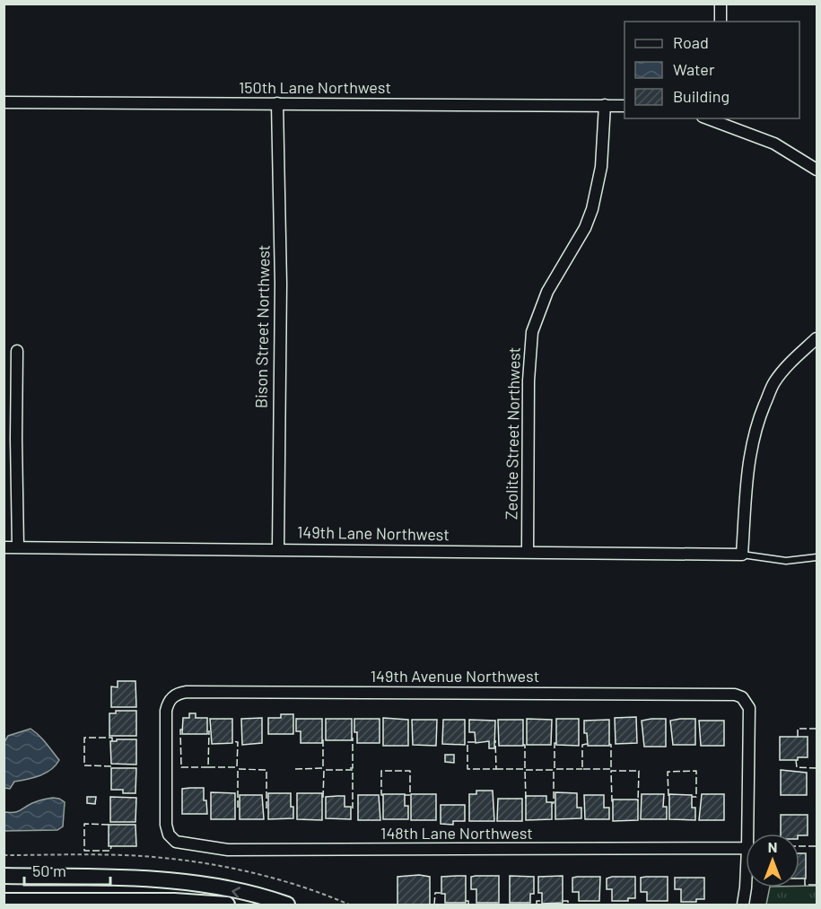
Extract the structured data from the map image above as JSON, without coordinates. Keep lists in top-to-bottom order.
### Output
{
  "streets": {
    "street": [
      "150th Lane Northwest",
      "Bison Street Northwest",
      "Zeolite Street Northwest",
      "149th Lane Northwest",
      "149th Avenue Northwest",
      "148th Lane Northwest"
    ]
  },
  "crossings": [
    ["150th Lane Northwest", "Bison Street Northwest"],
    ["150th Lane Northwest", "Zeolite Street Northwest"],
    ["Bison Street Northwest", "149th Lane Northwest"],
    ["Zeolite Street Northwest", "149th Lane Northwest"],
    ["149th Avenue Northwest", "148th Lane Northwest"]
  ],
  "legend": ["Road", "Water", "Building"],
  "scale_bar": "50 m",
  "north": "top"
}
